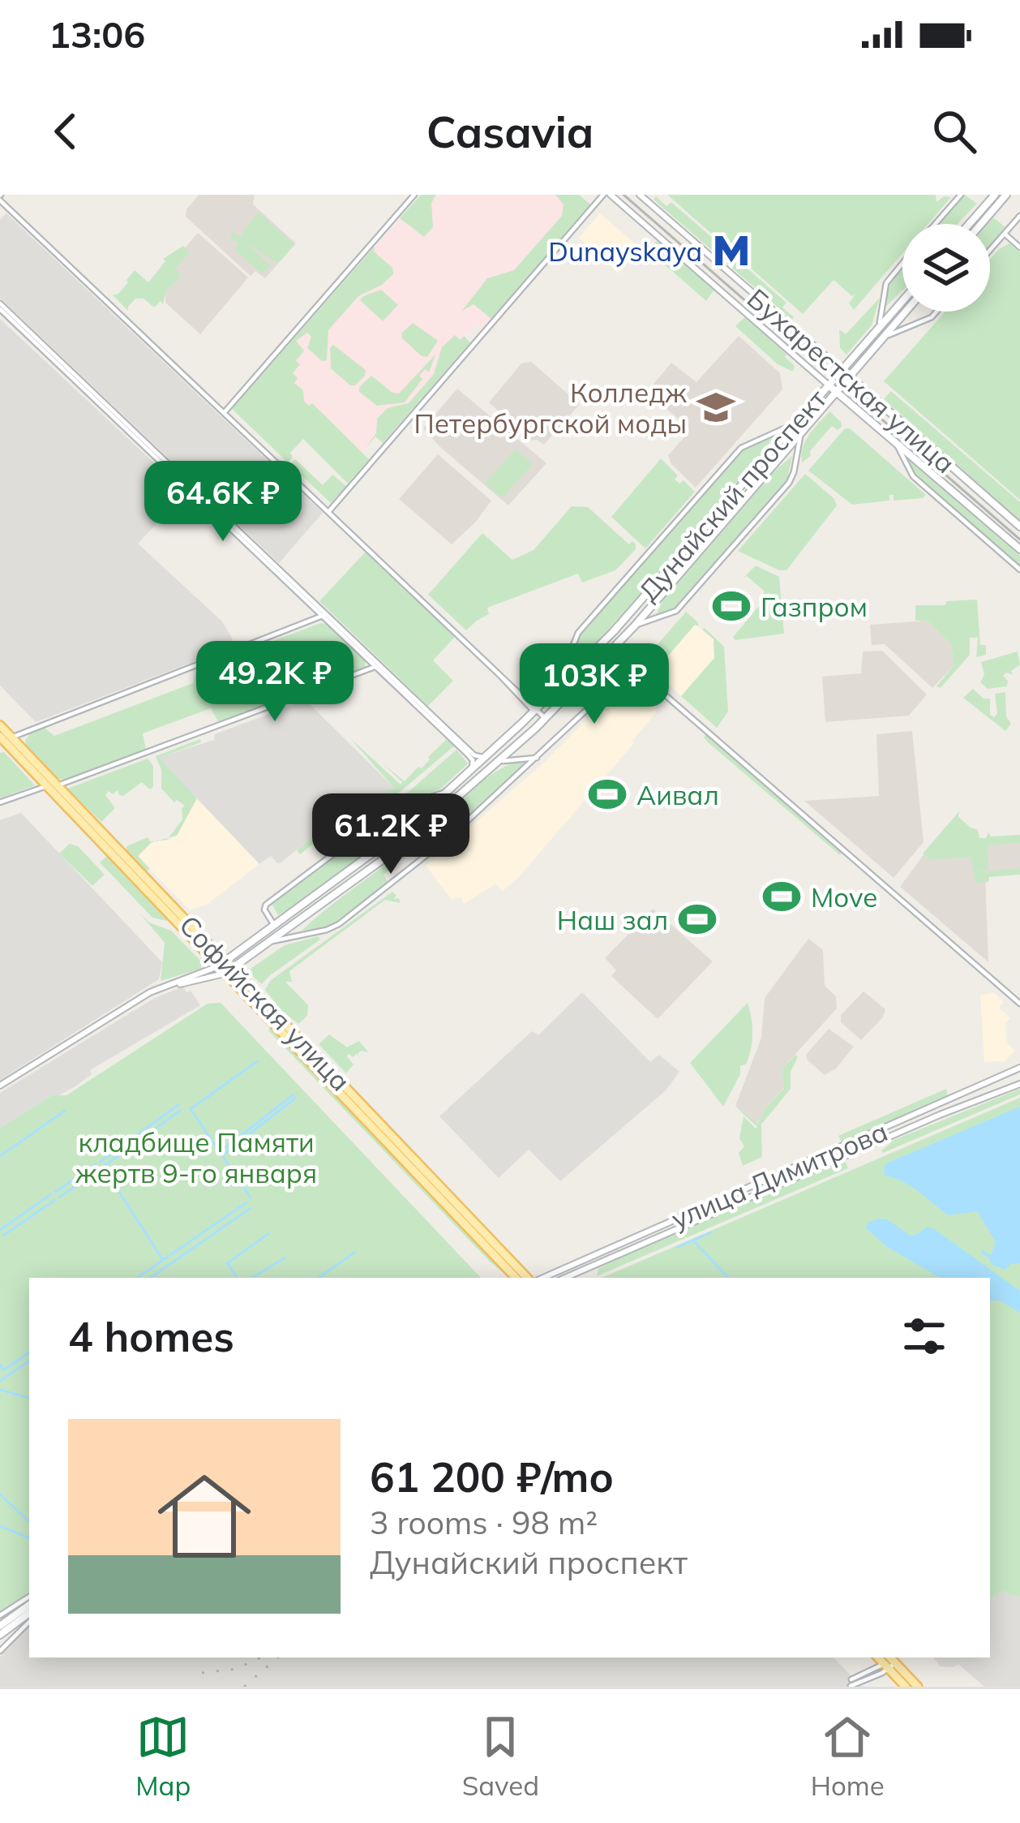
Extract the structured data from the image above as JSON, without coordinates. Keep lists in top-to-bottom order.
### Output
{
  "streets": {
    "main road": ["Бухарестская улица", "Дунайский проспект", "Софийская улица"],
    "street": ["улица Димитрова"]
  },
  "crossings": [
    ["Бухарестская улица", "Дунайский проспект"],
    ["Дунайский проспект", "Софийская улица"]
  ],
  "parks": ["кладбище Памяти жертв 9-го января"],
  "places": {
    "metro station": ["Dunayskaya"],
    "school or university": ["Колледж Петербургской моды"],
    "sports": [
      "Газпром",
      "Аивал",
      "Move",
      "Наш зал"
    ]
  },
  "page": {
    "status": "13:06",
    "header": "Casavia",
    "price": [
      "64.6K ₽",
      "49.2K ₽",
      "103K ₽",
      "61.2K ₽"
    ],
    "heading": "4 homes",
    "list": [
      {
        "name": "61 200 ₽/mo",
        "note": "3 rooms · 98 m² · Дунайский проспект"
      }
    ],
    "tabs": ["Map", "Saved", "Home"]
  }
}
